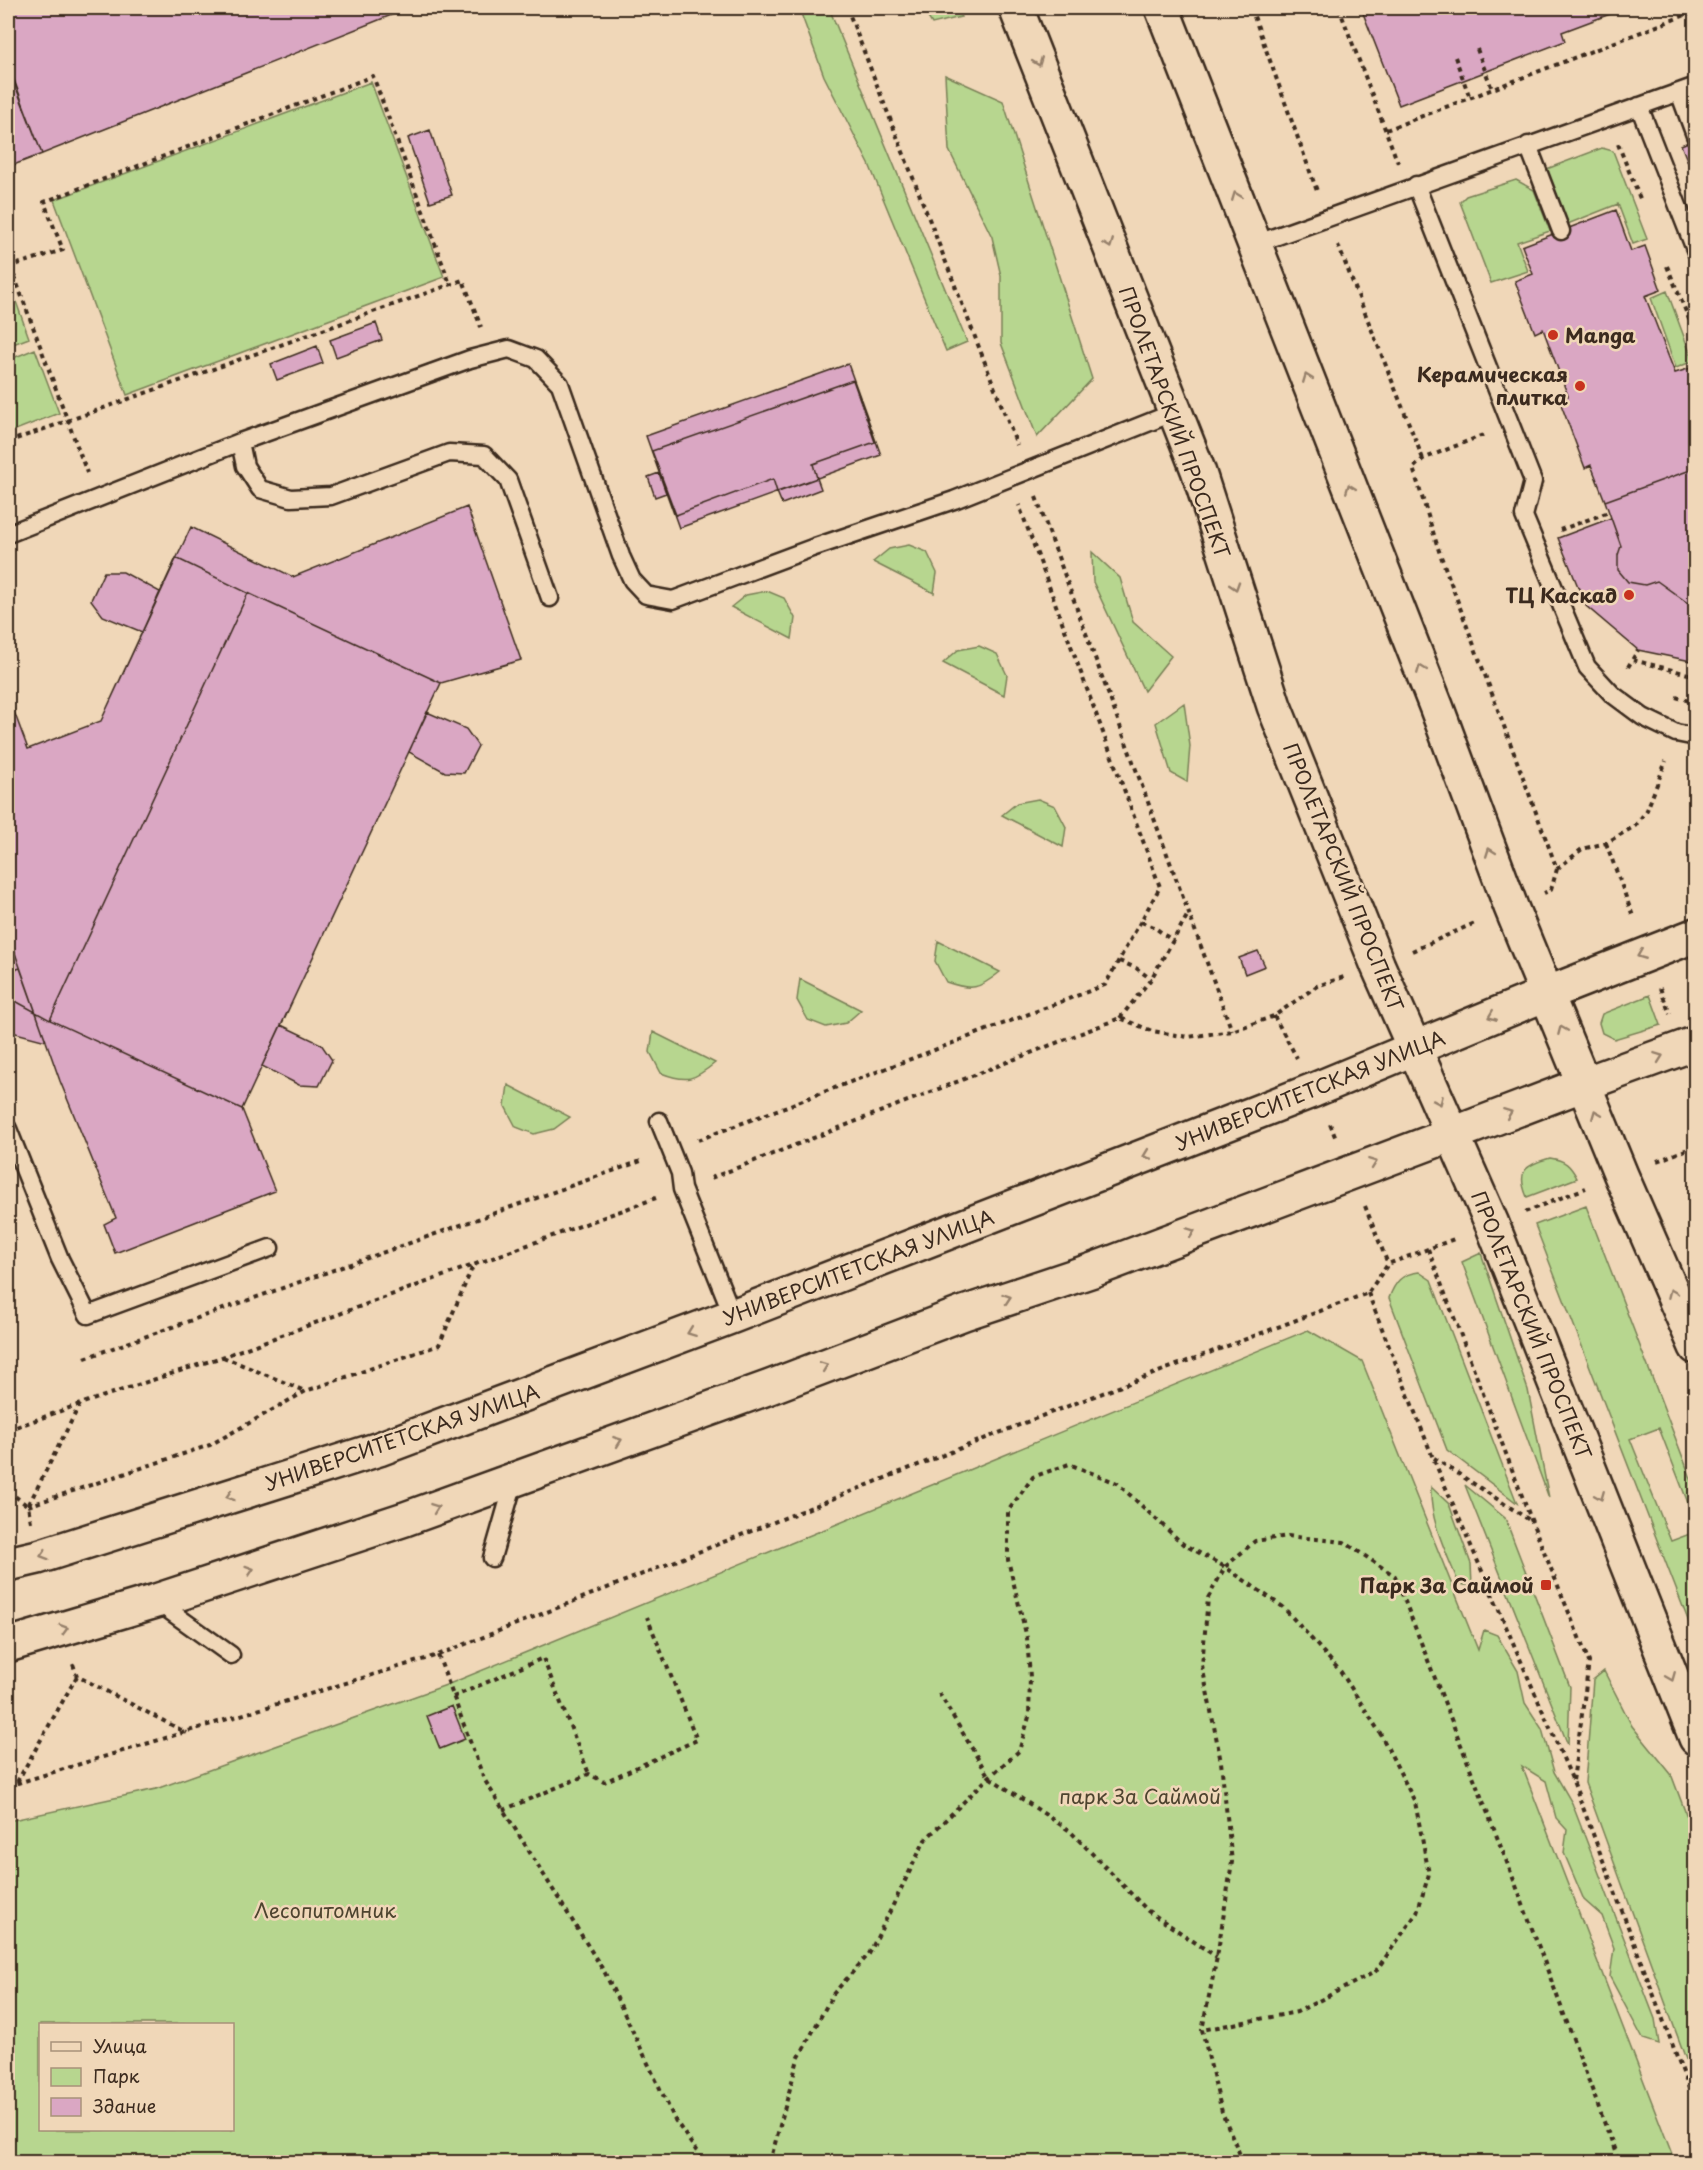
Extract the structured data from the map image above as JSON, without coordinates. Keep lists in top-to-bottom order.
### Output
{
  "streets": {
    "main road": ["ПРОЛЕТАРСКИЙ ПРОСПЕКТ", "УНИВЕРСИТЕТСКАЯ УЛИЦА"]
  },
  "crossings": [
    ["ПРОЛЕТАРСКИЙ ПРОСПЕКТ", "УНИВЕРСИТЕТСКАЯ УЛИЦА"]
  ],
  "parks": ["парк За Саймой", "Лесопитомник"],
  "places": {
    "other": ["Manga", "Керамическая плитка", "ТЦ Каскад"],
    "transit": ["Парк За Саймой"]
  },
  "legend": ["Улица", "Парк", "Здание"]
}
